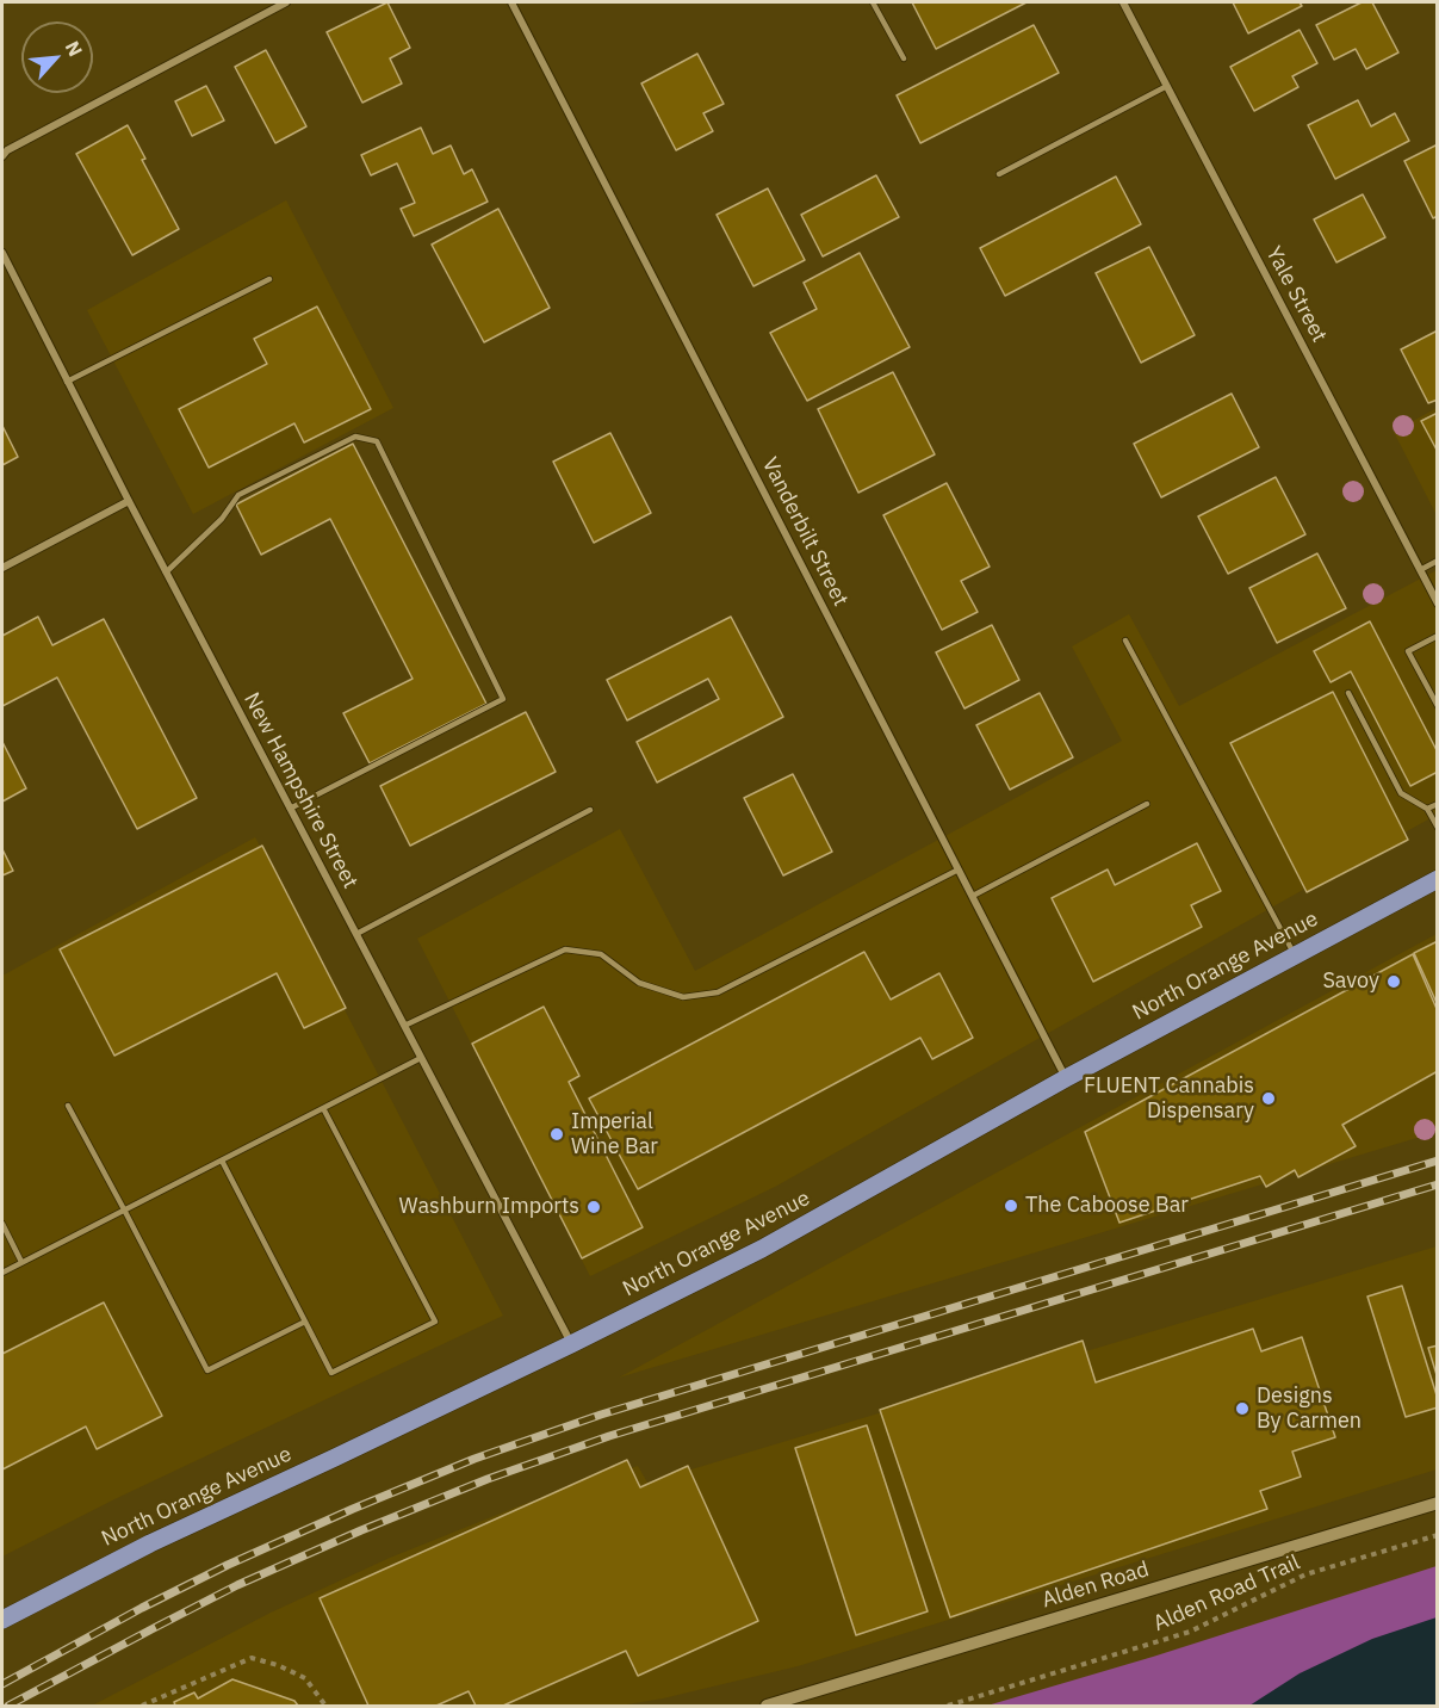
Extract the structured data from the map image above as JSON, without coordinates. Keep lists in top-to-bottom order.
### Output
{
  "streets": {
    "main road": ["North Orange Avenue"],
    "street": [
      "Yale Street",
      "Vanderbilt Street",
      "New Hampshire Street",
      "Alden Road"
    ],
    "path": ["Alden Road Trail"]
  },
  "crossings": [
    ["Vanderbilt Street", "North Orange Avenue"],
    ["New Hampshire Street", "North Orange Avenue"]
  ],
  "places": [
    "Savoy",
    "FLUENT Cannabis Dispensary",
    "Imperial Wine Bar",
    "The Caboose Bar",
    "Washburn Imports",
    "Designs By Carmen"
  ],
  "north": "top right"
}
